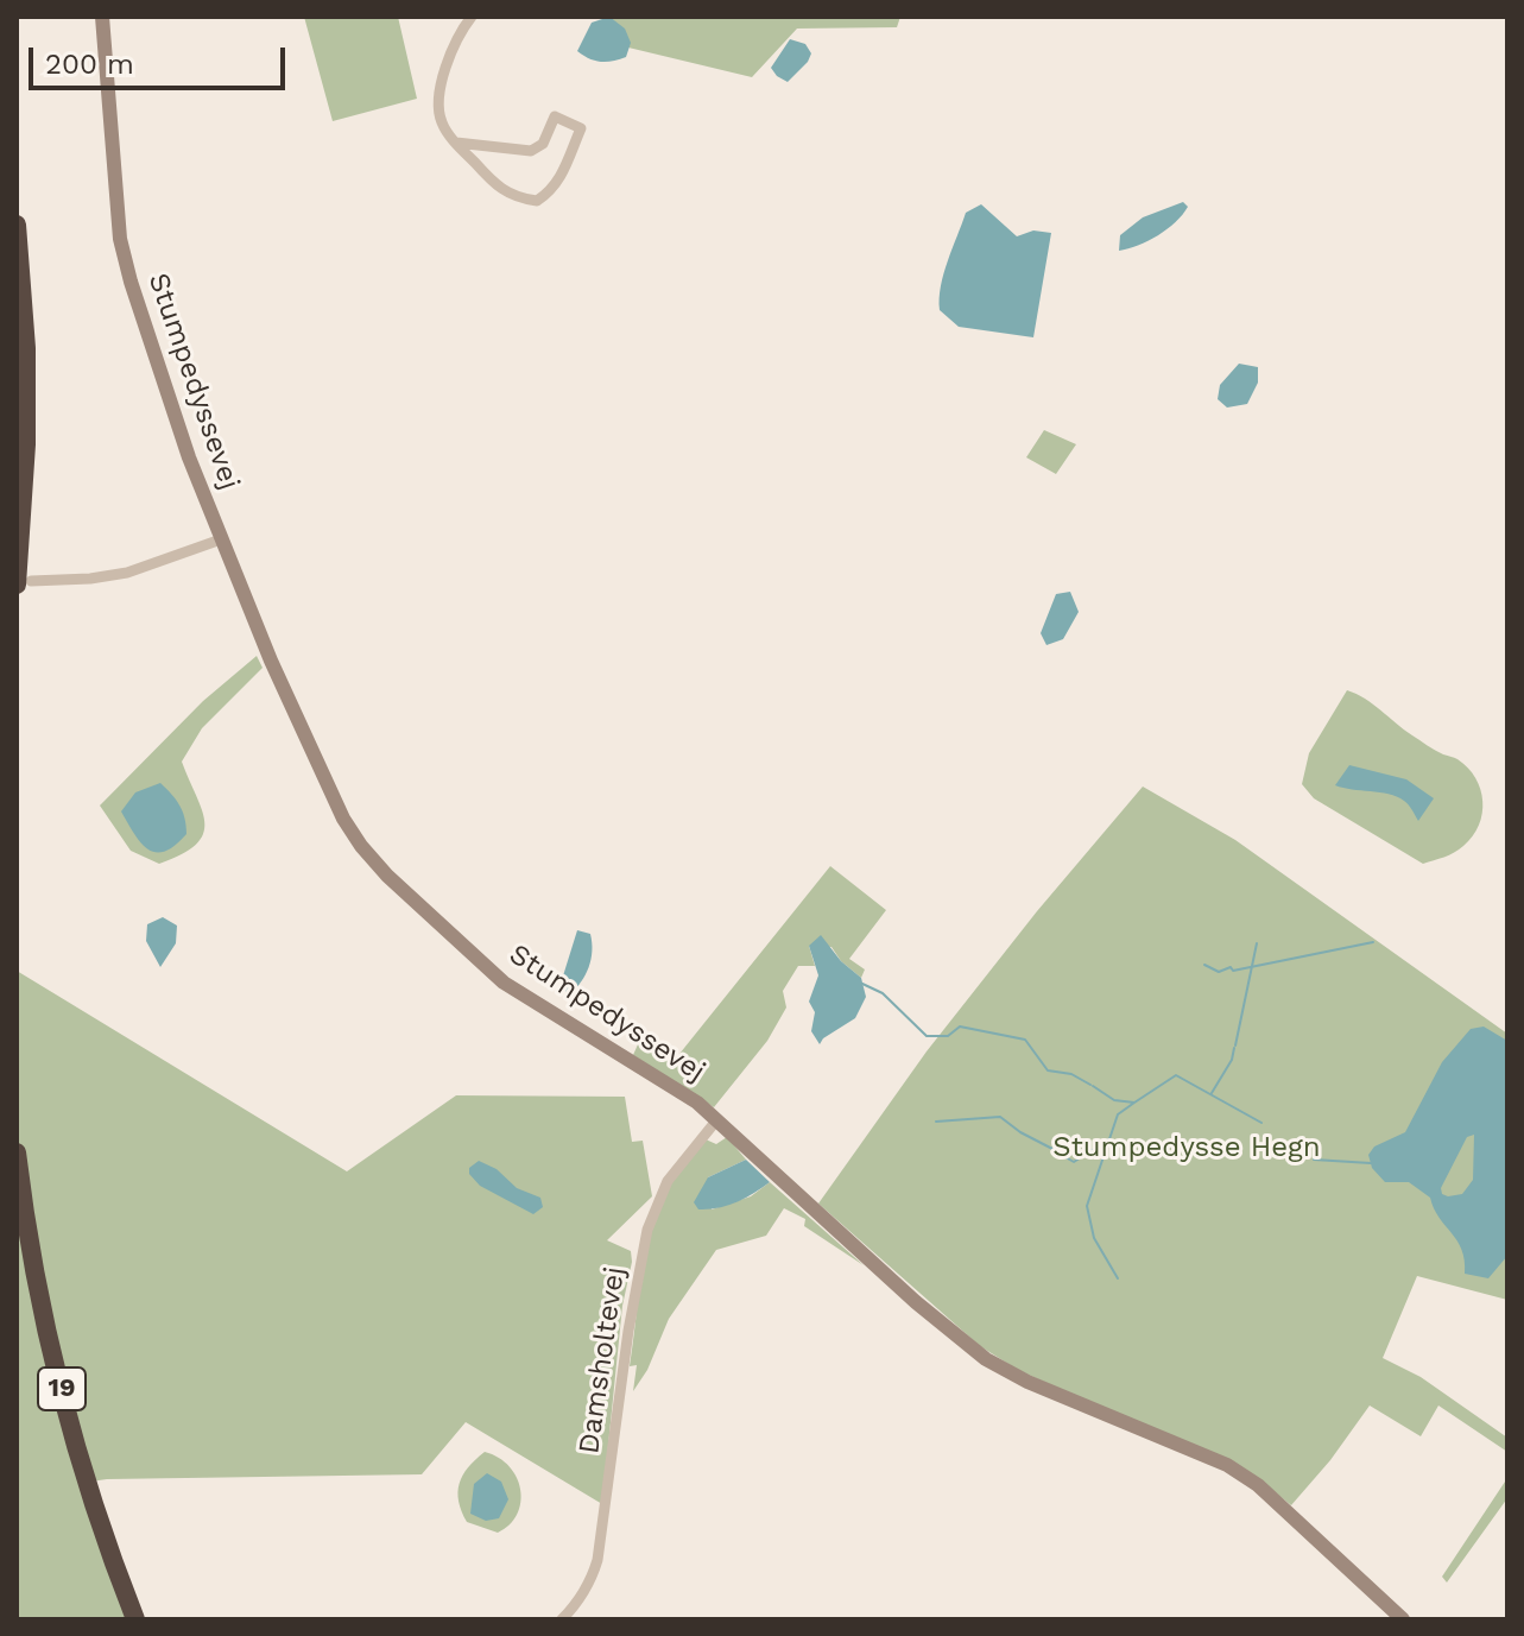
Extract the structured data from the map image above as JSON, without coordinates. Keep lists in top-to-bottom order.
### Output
{
  "streets": {
    "highway": ["19"],
    "street": ["Stumpedyssevej", "Damsholtevej"]
  },
  "crossings": [
    ["Stumpedyssevej", "Damsholtevej"]
  ],
  "parks": ["Stumpedysse Hegn"],
  "scale_bar": "200 m"
}
